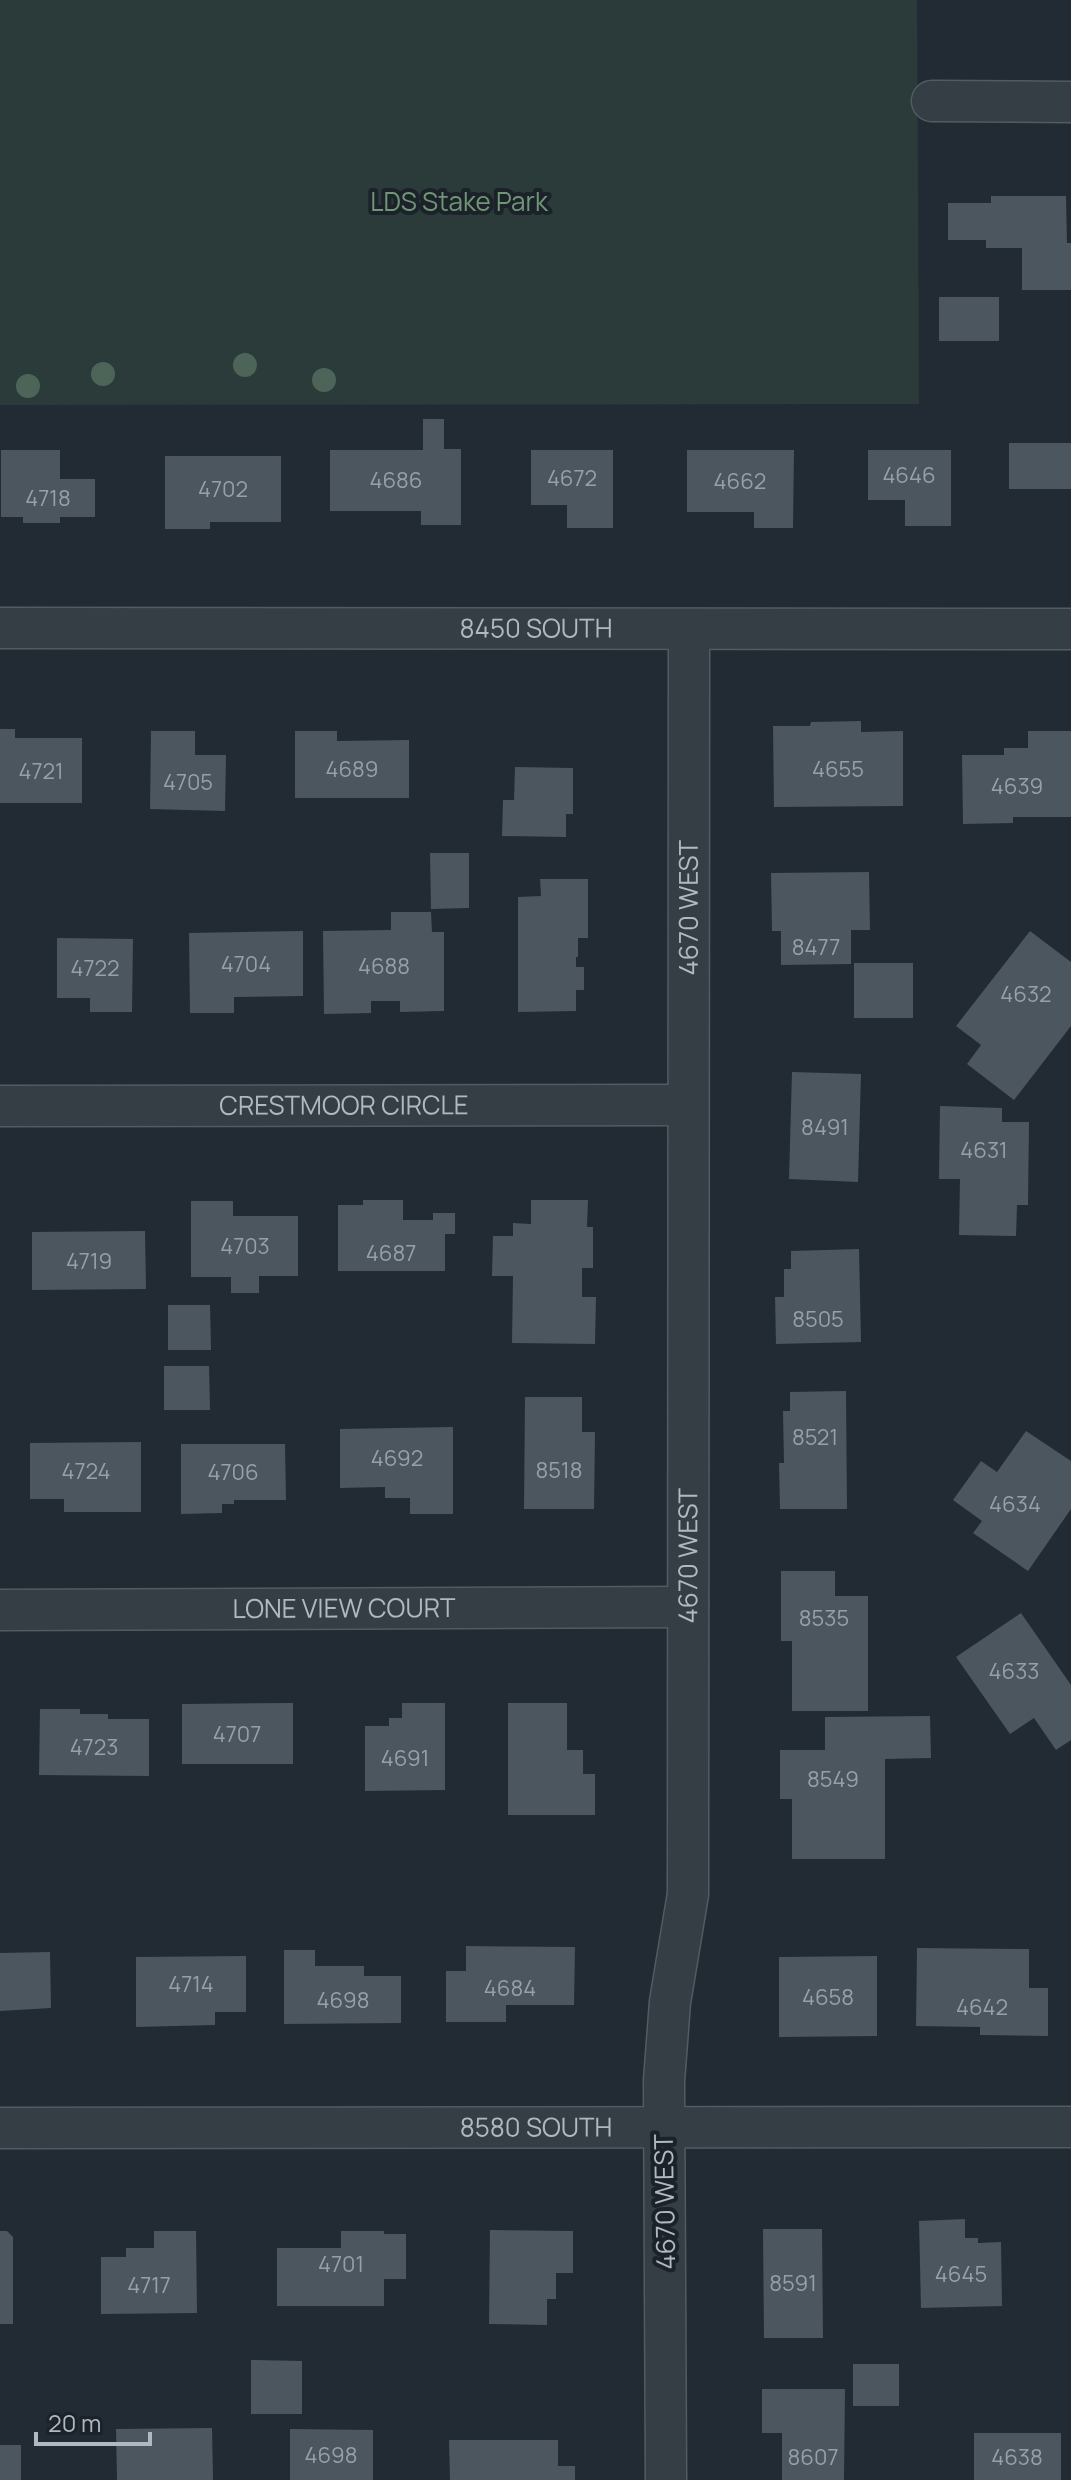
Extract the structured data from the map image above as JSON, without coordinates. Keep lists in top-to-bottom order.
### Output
{
  "streets": {
    "street": [
      "8450 SOUTH",
      "4670 WEST",
      "CRESTMOOR CIRCLE",
      "LONE VIEW COURT",
      "8580 SOUTH"
    ]
  },
  "crossings": [
    ["8450 SOUTH", "4670 WEST"],
    ["4670 WEST", "CRESTMOOR CIRCLE"],
    ["4670 WEST", "LONE VIEW COURT"],
    ["4670 WEST", "8580 SOUTH"]
  ],
  "parks": ["LDS Stake Park"],
  "house_numbers": [
    "4646",
    "4672",
    "4686",
    "4662",
    "4702",
    "4718",
    "4689",
    "4655",
    "4721",
    "4705",
    "4639",
    "8477",
    "4704",
    "4688",
    "4722",
    "4632",
    "8491",
    "4631",
    "4703",
    "4687",
    "4719",
    "8505",
    "8521",
    "4692",
    "8518",
    "4724",
    "4706",
    "4634",
    "8535",
    "4633",
    "4707",
    "4723",
    "4691",
    "8549",
    "4714",
    "4684",
    "4658",
    "4698",
    "4642",
    "4701",
    "4645",
    "8591",
    "4717",
    "4698",
    "8607",
    "4638"
  ],
  "scale_bar": "20 m"
}
